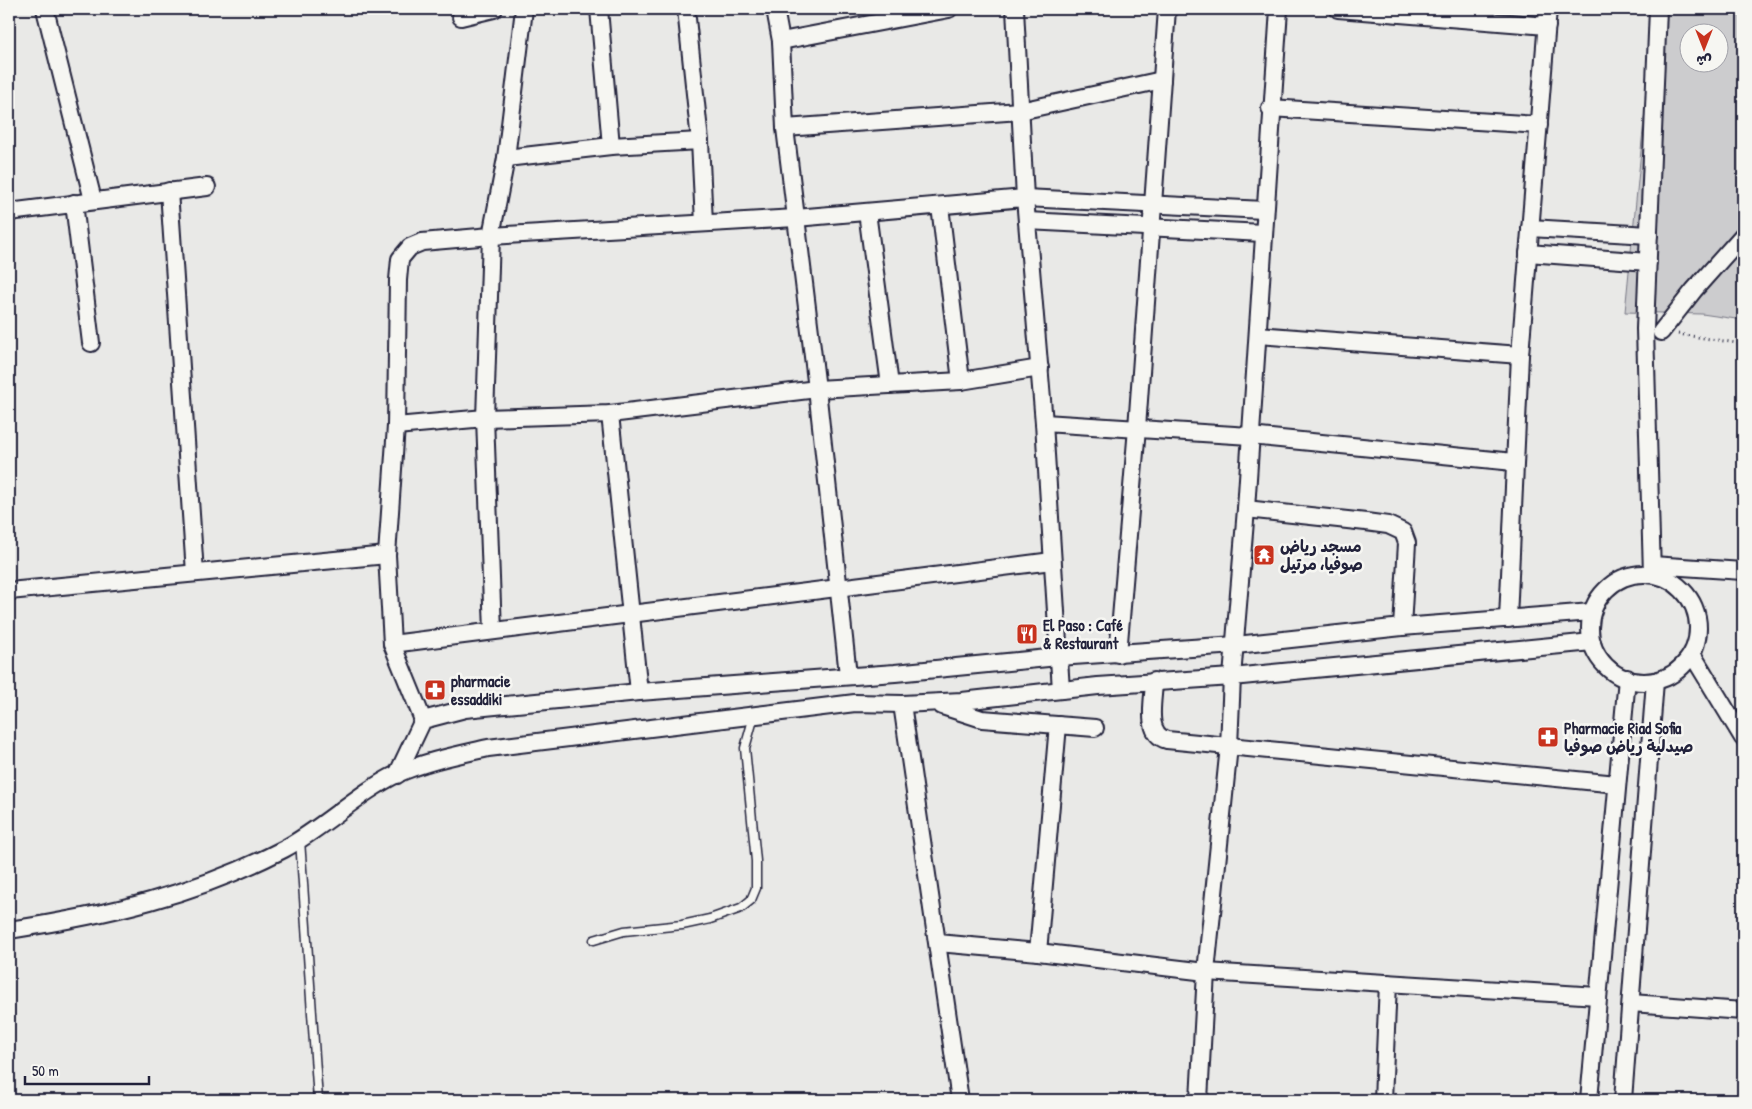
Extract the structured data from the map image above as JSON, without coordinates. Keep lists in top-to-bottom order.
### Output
{
  "places": {
    "temple": ["مسجد رياض صوفيا، مرتیل"],
    "restaurant": ["El Paso : Café & Restaurant"],
    "pharmacy": ["pharmacie essaddiki", "Pharmacie Riad Sofia صيدلية رياض صوفيا"]
  },
  "scale_bar": "50 m",
  "north": "bottom"
}
